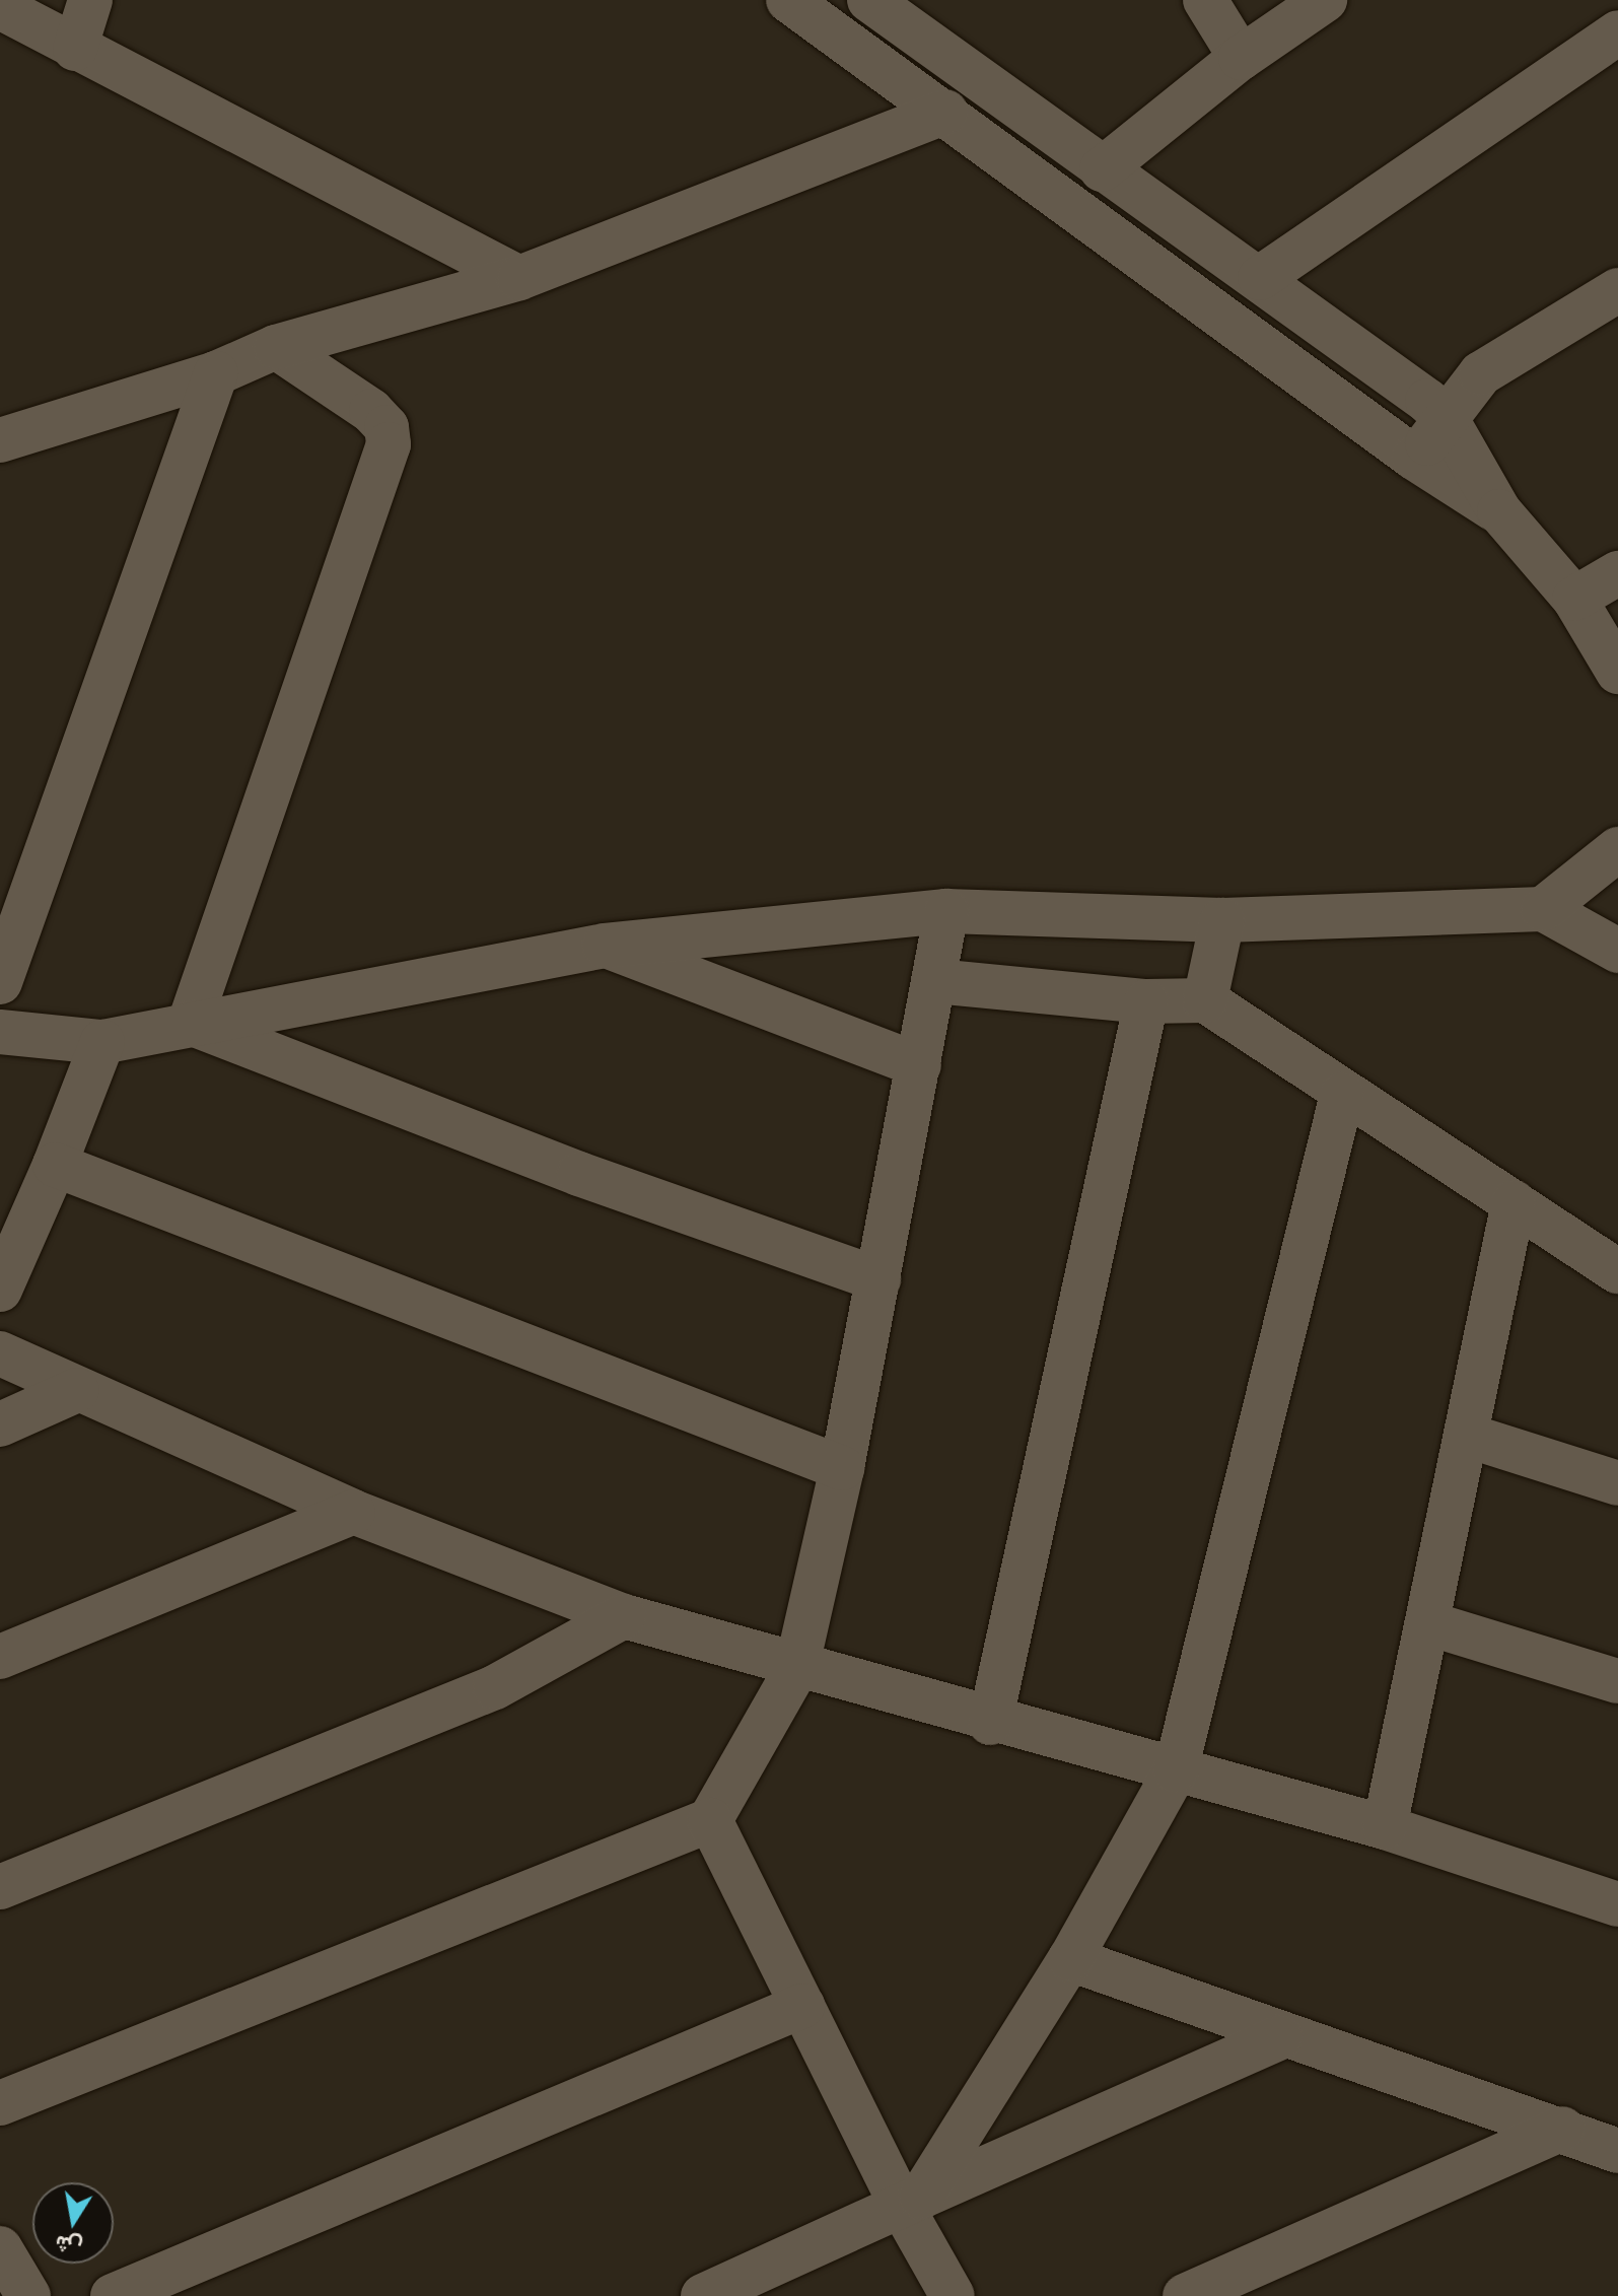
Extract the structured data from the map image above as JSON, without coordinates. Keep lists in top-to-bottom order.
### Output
{
  "north": "bottom"
}
